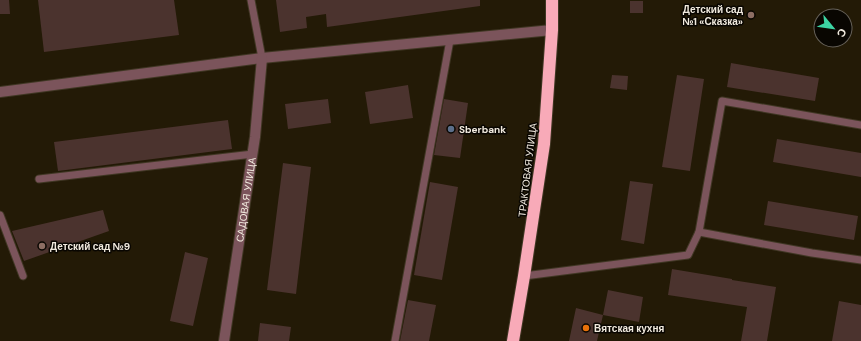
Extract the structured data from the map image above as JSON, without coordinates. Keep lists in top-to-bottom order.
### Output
{
  "streets": {
    "highway": ["ТРАКТОВАЯ УЛИЦА"],
    "street": ["САДОВАЯ УЛИЦА"]
  },
  "places": [
    "Детский сад №1 «Сказка»",
    "Sberbank",
    "Детский сад №9",
    "Вятская кухня"
  ],
  "north": "bottom right"
}
